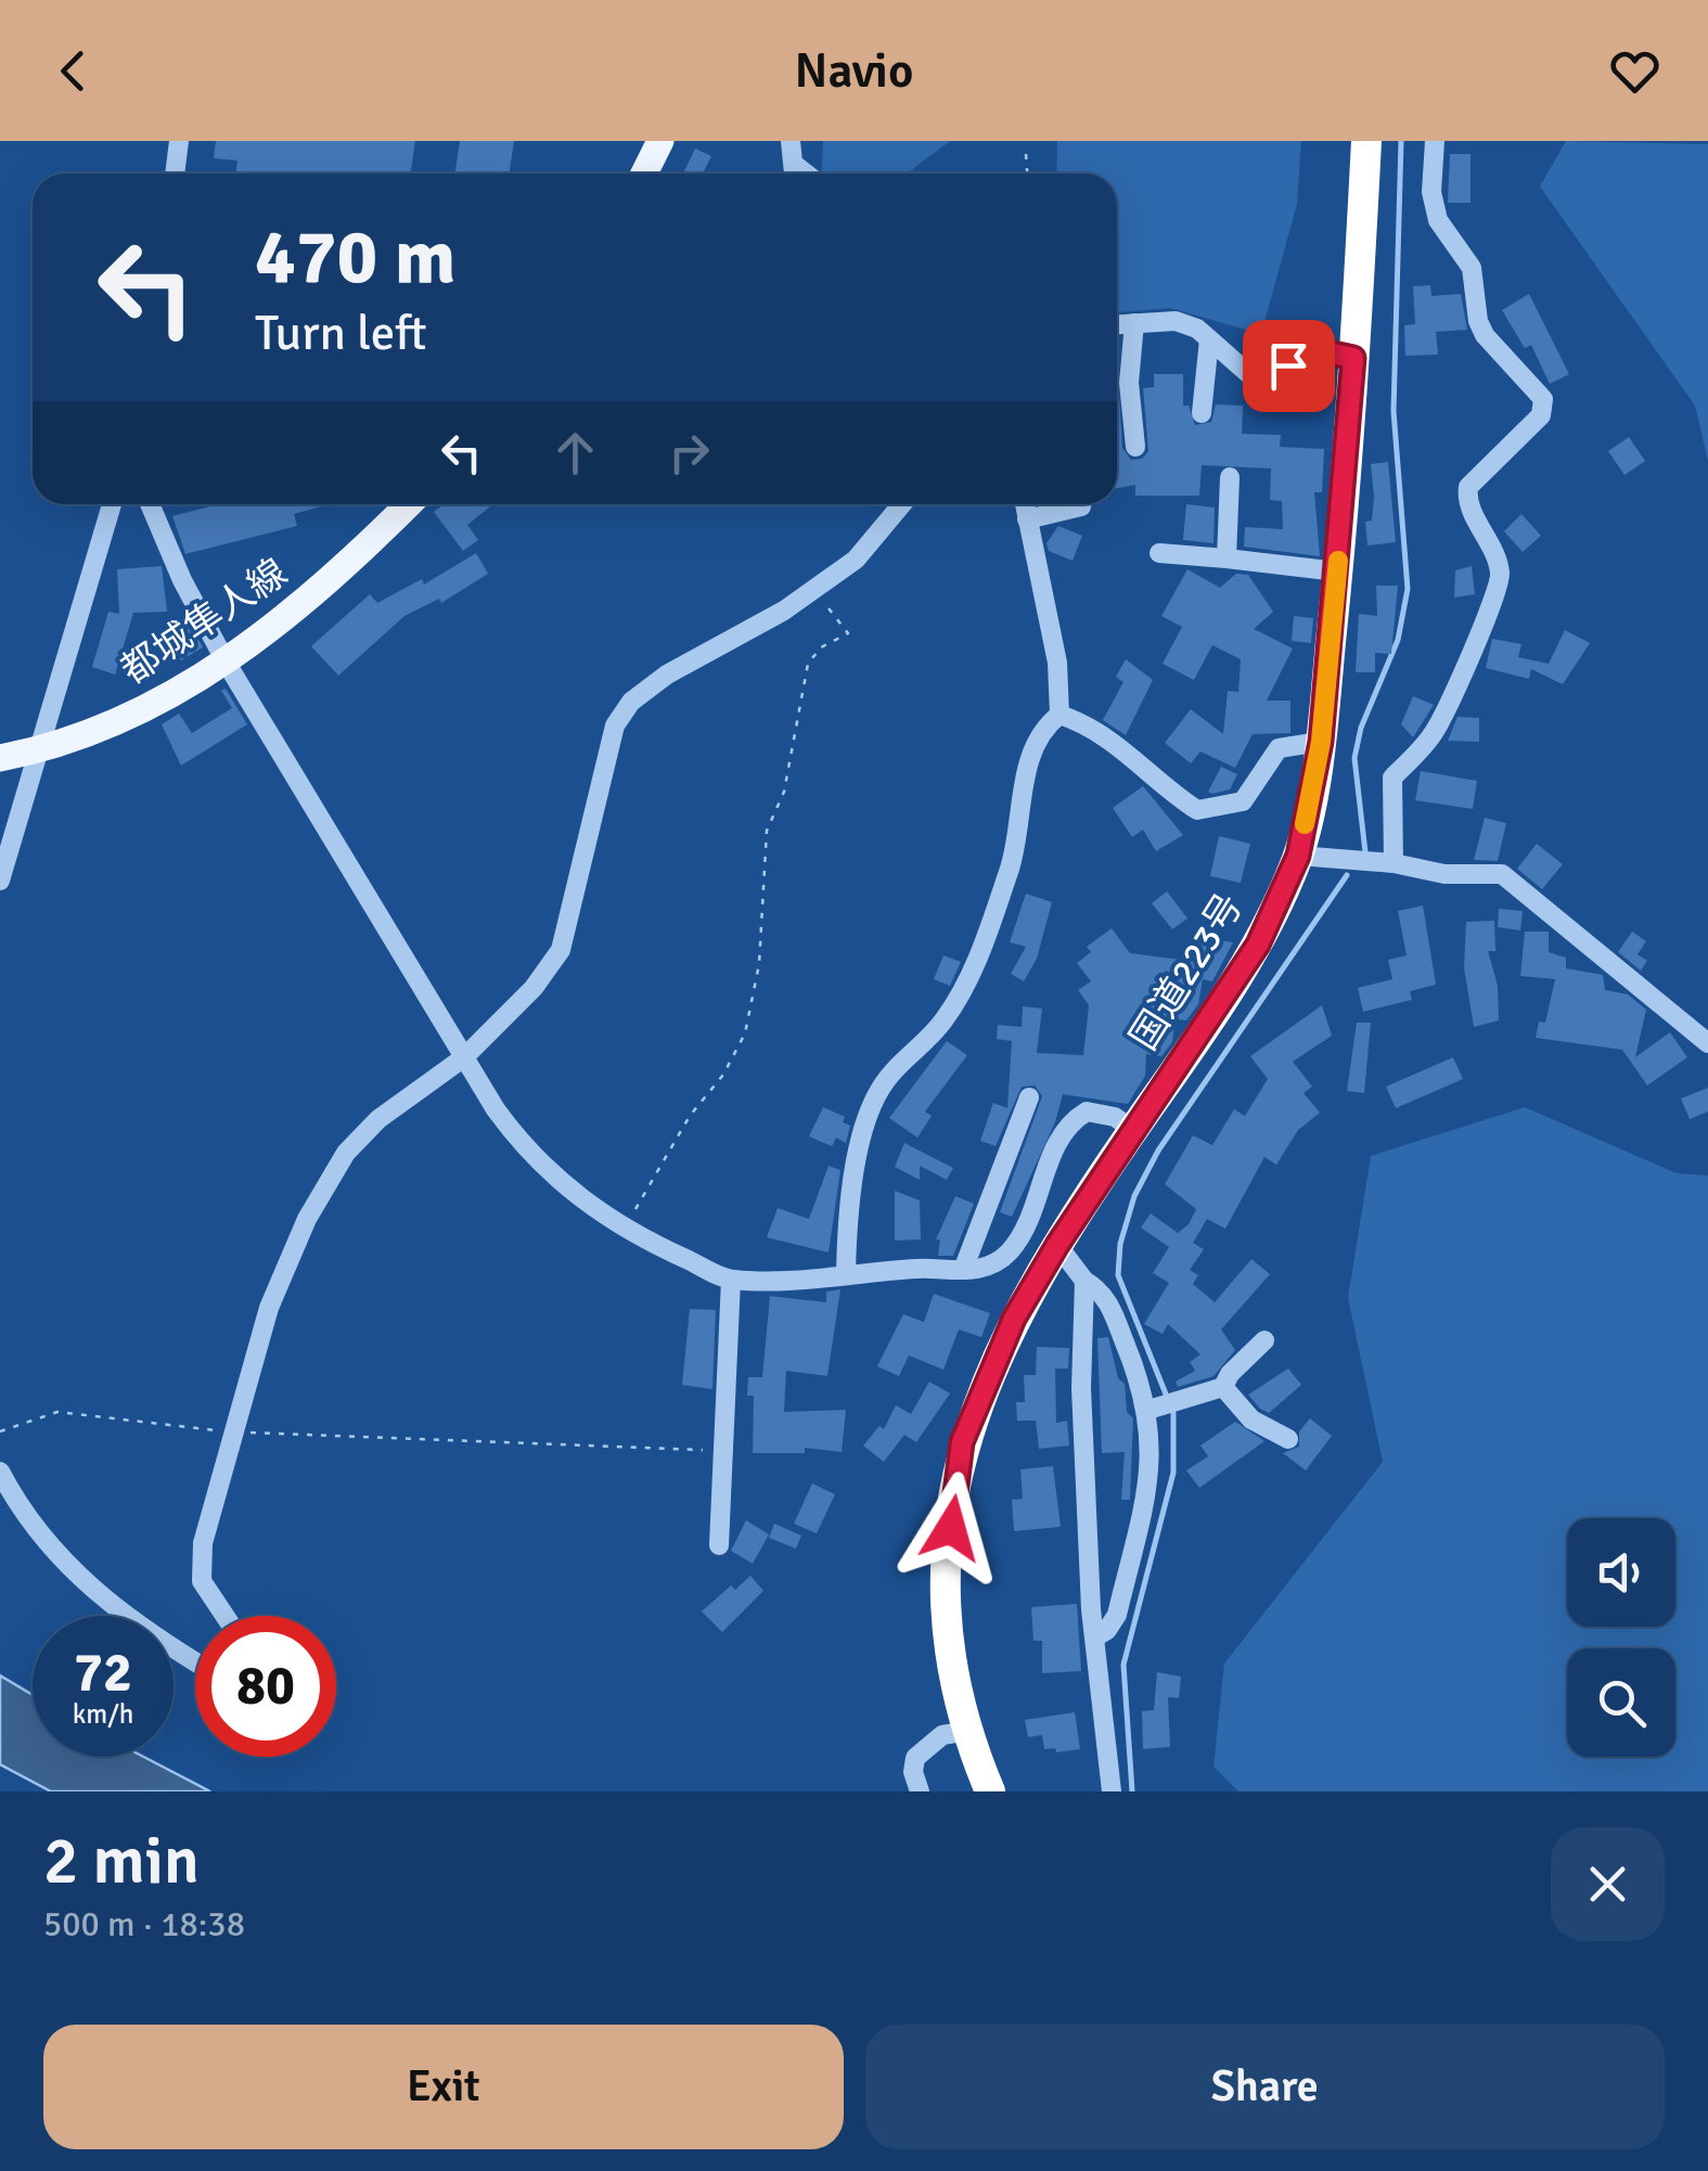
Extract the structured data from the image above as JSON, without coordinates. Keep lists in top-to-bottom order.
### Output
{
  "streets": {
    "highway": ["国道223号"],
    "main road": ["都城隼人線"]
  },
  "page": {
    "header": "Navio",
    "turn": ["470 m", "Turn left"],
    "speed": "72 km/h",
    "limit": "80",
    "heading": ["2 min", "500 m · 18:38"],
    "buttons": ["Exit", "Share"]
  }
}
